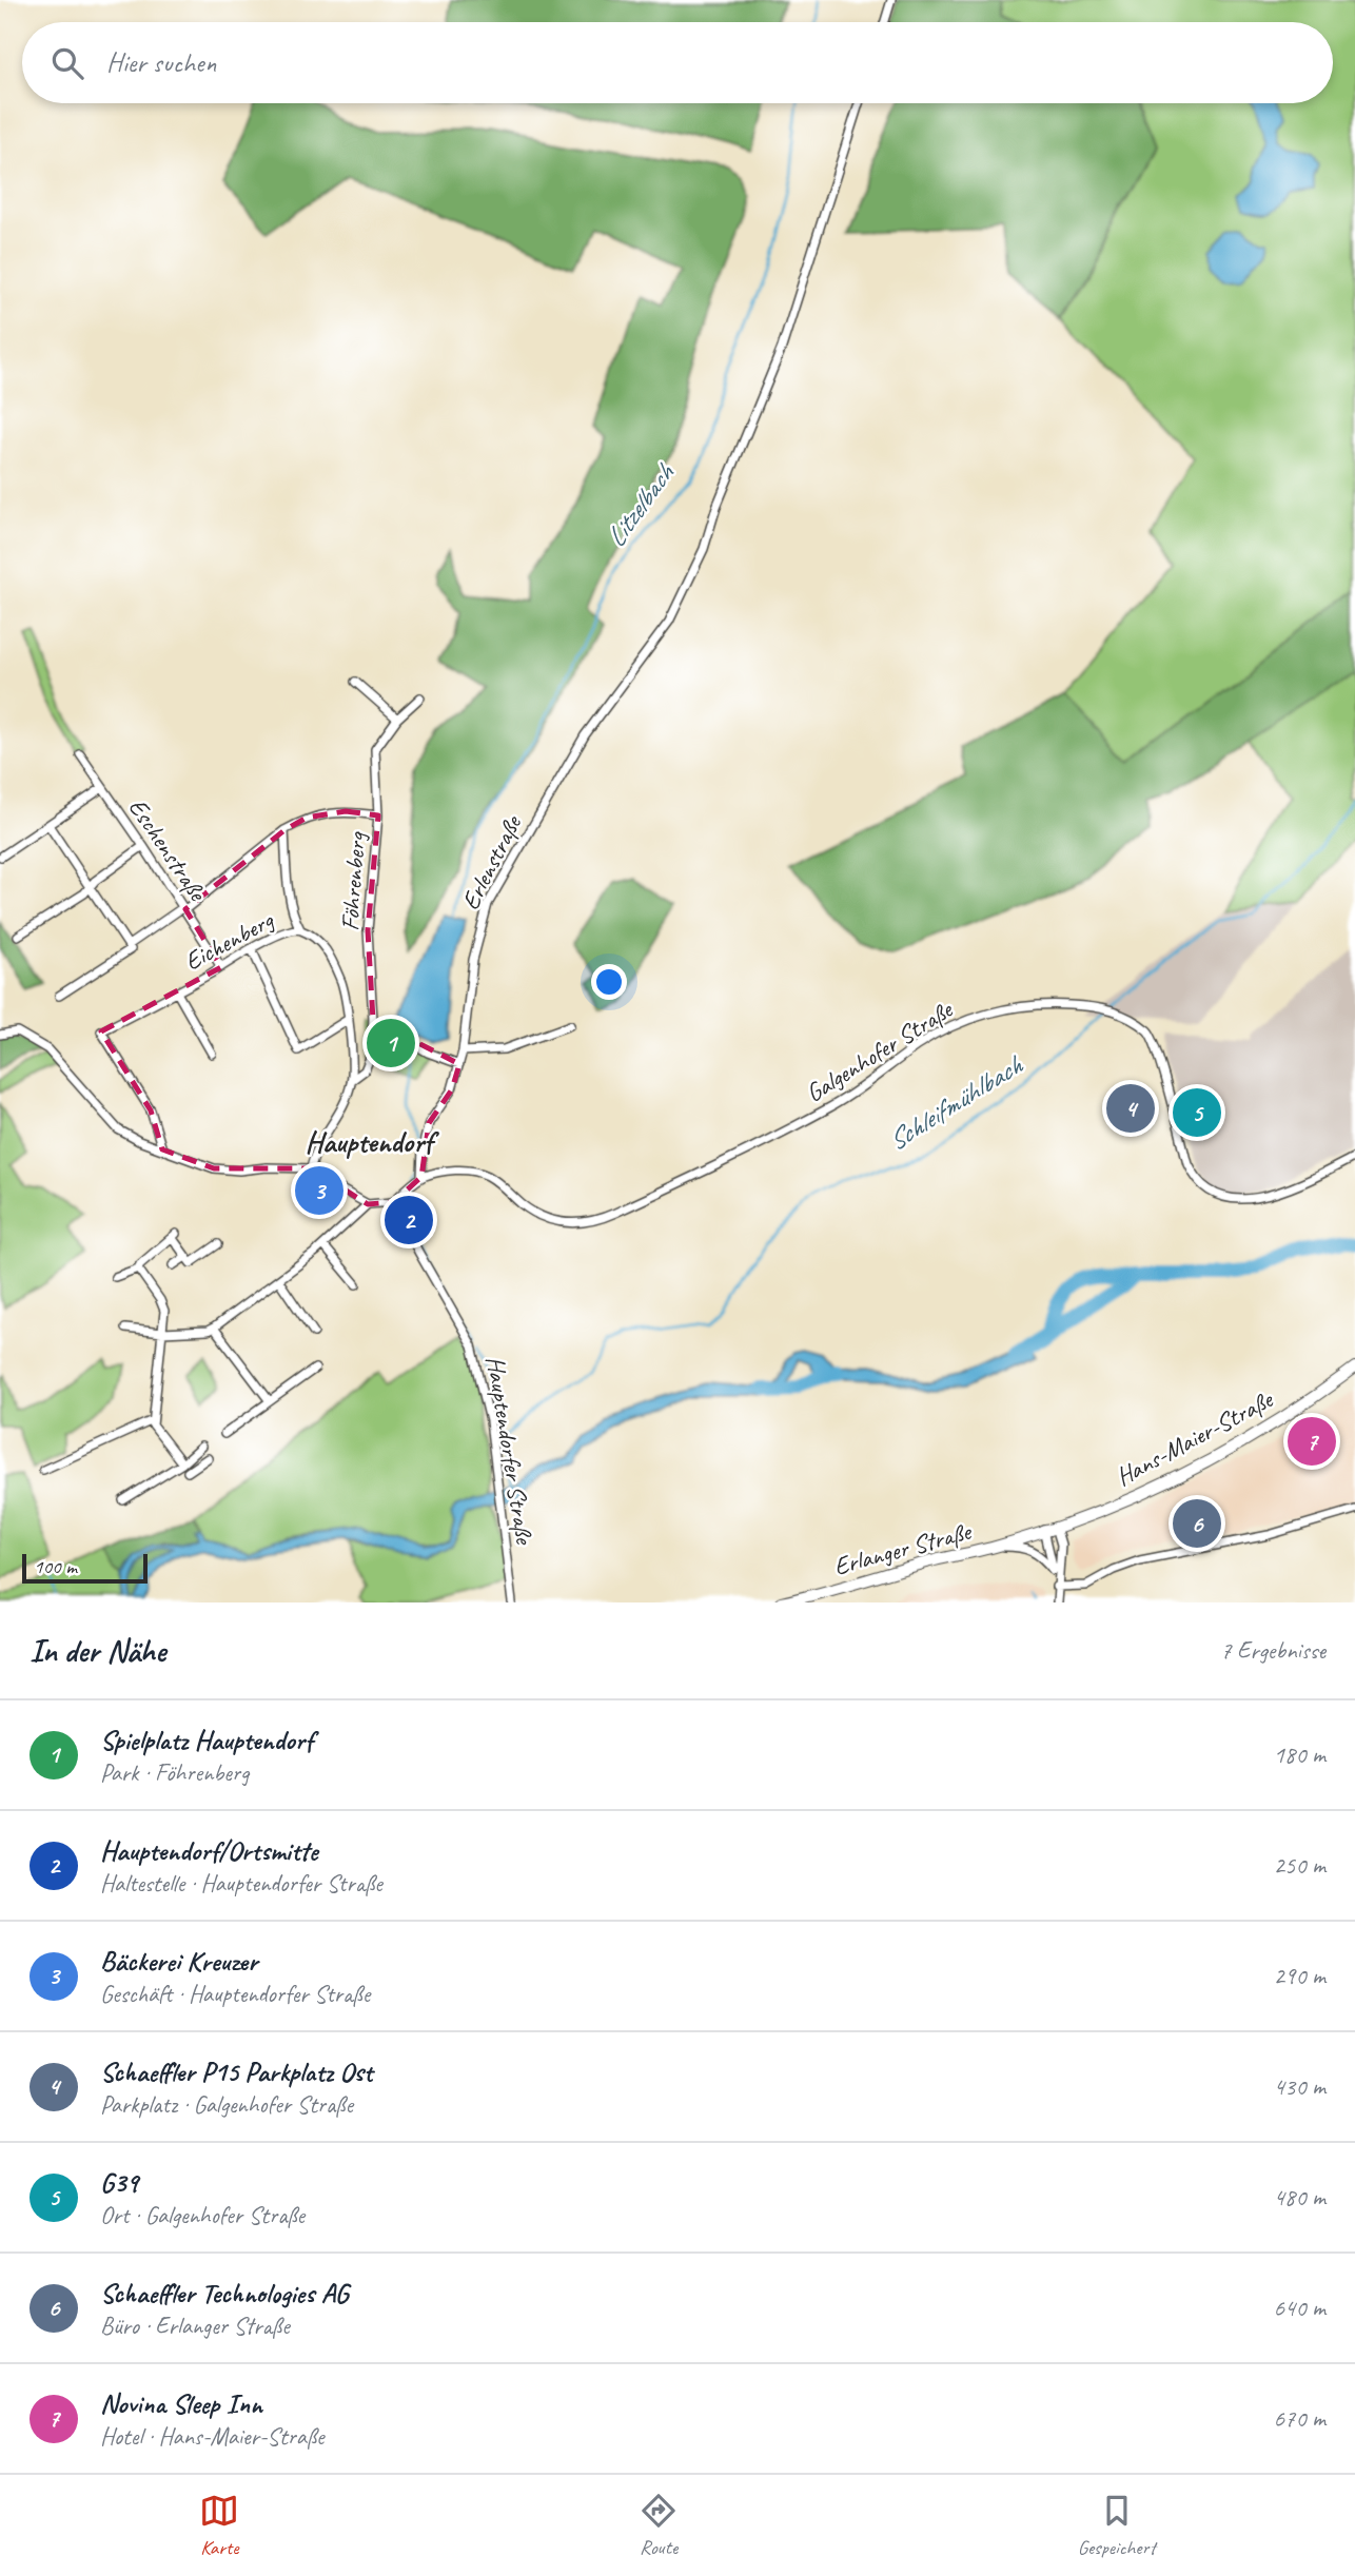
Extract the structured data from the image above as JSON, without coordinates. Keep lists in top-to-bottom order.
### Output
{
  "streets": {
    "street": [
      "Eschenstraße",
      "Erlenstraße",
      "Föhrenberg",
      "Eichenberg",
      "Galgenhofer Straße",
      "Hans-Maier-Straße",
      "Hauptendorfer Straße",
      "Erlanger Straße"
    ]
  },
  "crossings": [
    ["Eschenstraße", "Eichenberg"],
    ["Erlenstraße", "Galgenhofer Straße"],
    ["Föhrenberg", "Eichenberg"],
    ["Hans-Maier-Straße", "Erlanger Straße"]
  ],
  "districts": ["Hauptendorf"],
  "water": ["Litzelbach", "Schleifmühlbach"],
  "scale_bar": "100 m",
  "page": {
    "search": "Hier suchen",
    "pins": [
      "1",
      "4",
      "5",
      "3",
      "2",
      "7",
      "6"
    ],
    "scale": "100 m",
    "heading": ["In der Nähe", "7 Ergebnisse"],
    "list": [
      {
        "mark": "1",
        "name": "Spielplatz Hauptendorf",
        "note": "Park · Föhrenberg",
        "value": "180 m"
      },
      {
        "mark": "2",
        "name": "Hauptendorf/Ortsmitte",
        "note": "Haltestelle · Hauptendorfer Straße",
        "value": "250 m"
      },
      {
        "mark": "3",
        "name": "Bäckerei Kreuzer",
        "note": "Geschäft · Hauptendorfer Straße",
        "value": "290 m"
      },
      {
        "mark": "4",
        "name": "Schaeffler P15 Parkplatz Ost",
        "note": "Parkplatz · Galgenhofer Straße",
        "value": "430 m"
      },
      {
        "mark": "5",
        "name": "G39",
        "note": "Ort · Galgenhofer Straße",
        "value": "480 m"
      },
      {
        "mark": "6",
        "name": "Schaeffler Technologies AG",
        "note": "Büro · Erlanger Straße",
        "value": "640 m"
      },
      {
        "mark": "7",
        "name": "Novina Sleep Inn",
        "note": "Hotel · Hans-Maier-Straße",
        "value": "670 m"
      }
    ],
    "nav": ["Karte", "Route", "Gespeichert"]
  }
}
